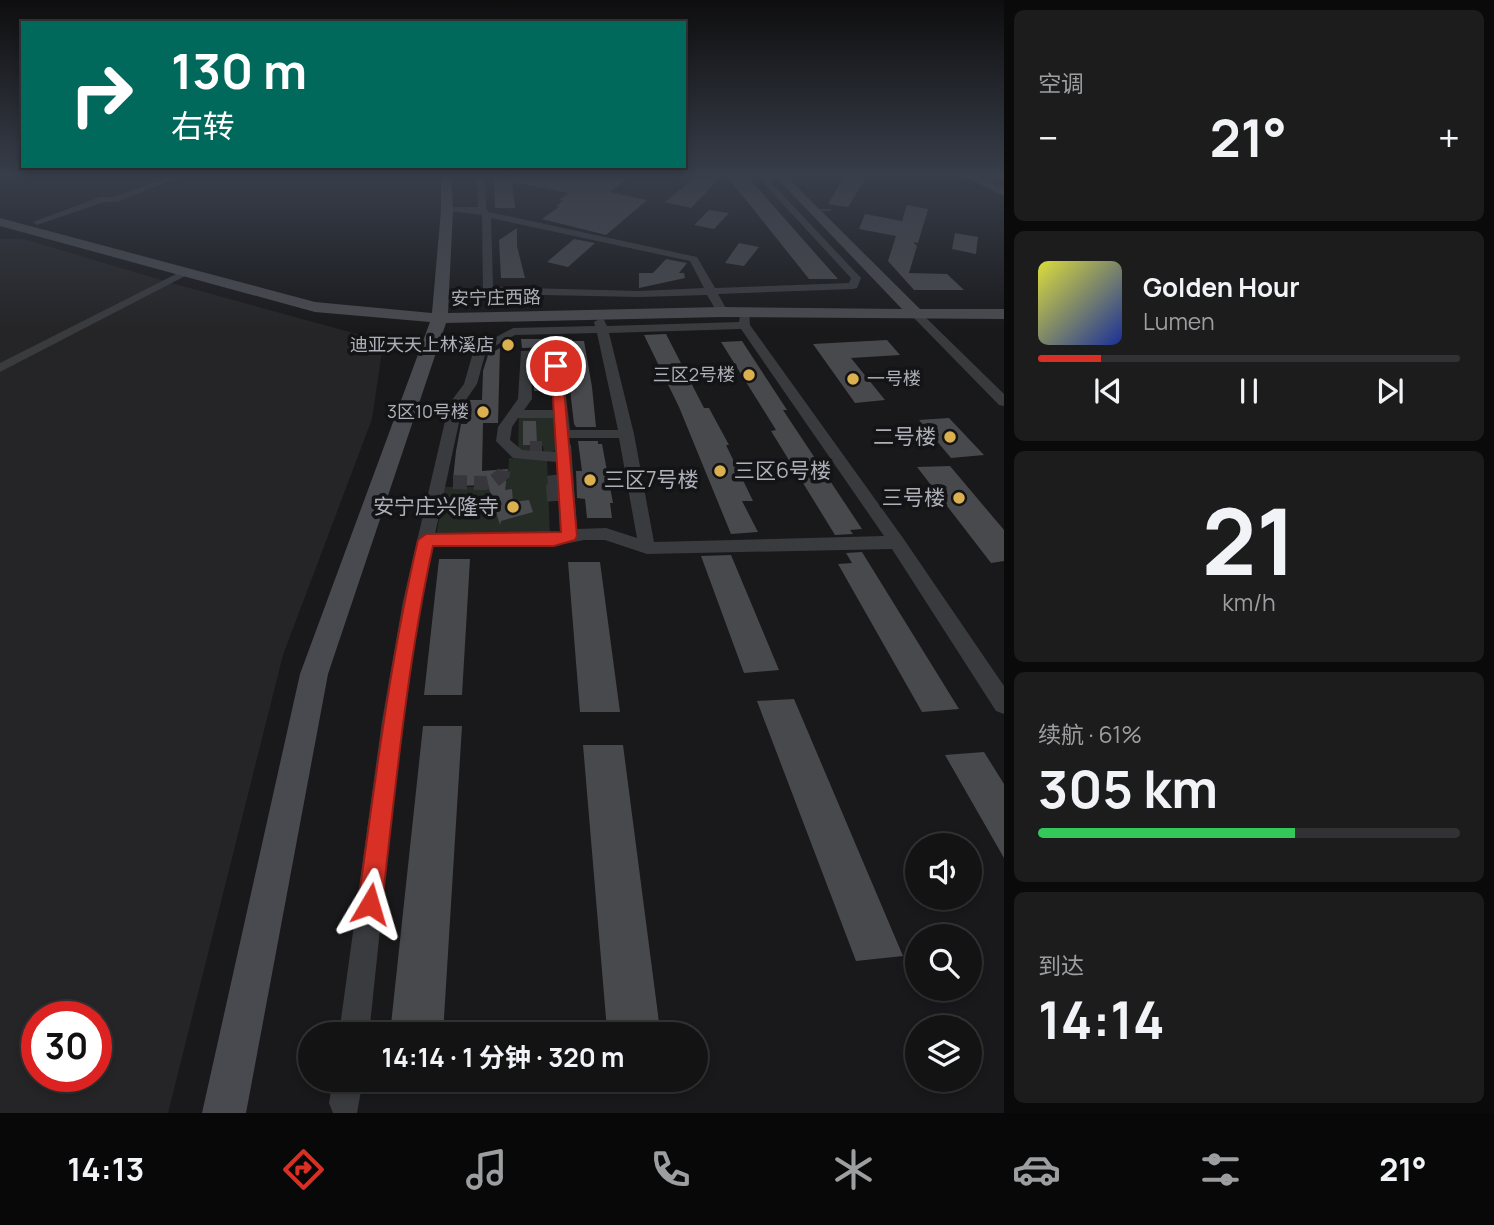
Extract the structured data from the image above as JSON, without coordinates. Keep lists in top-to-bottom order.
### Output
{
  "streets": {
    "main road": ["安宁庄西路"]
  },
  "places": [
    "迪亚天天上林溪店",
    "三区2号楼",
    "一号楼",
    "3区10号楼",
    "二号楼",
    "三区6号楼",
    "三区7号楼",
    "三号楼",
    "安宁庄兴隆寺"
  ],
  "page": {
    "tile": [
      "空调",
      ["21", "km/h"],
      ["续航 · 61%", "305 km"],
      ["到达", "14:14"]
    ],
    "turn": ["130 m", "右转"],
    "heat": ["−", "21°", "+"],
    "song": ["Golden Hour", "Lumen"],
    "limit": "30",
    "trip": "14:14 · 1 分钟 · 320 m",
    "tabs": ["14:13", "21°"]
  }
}
